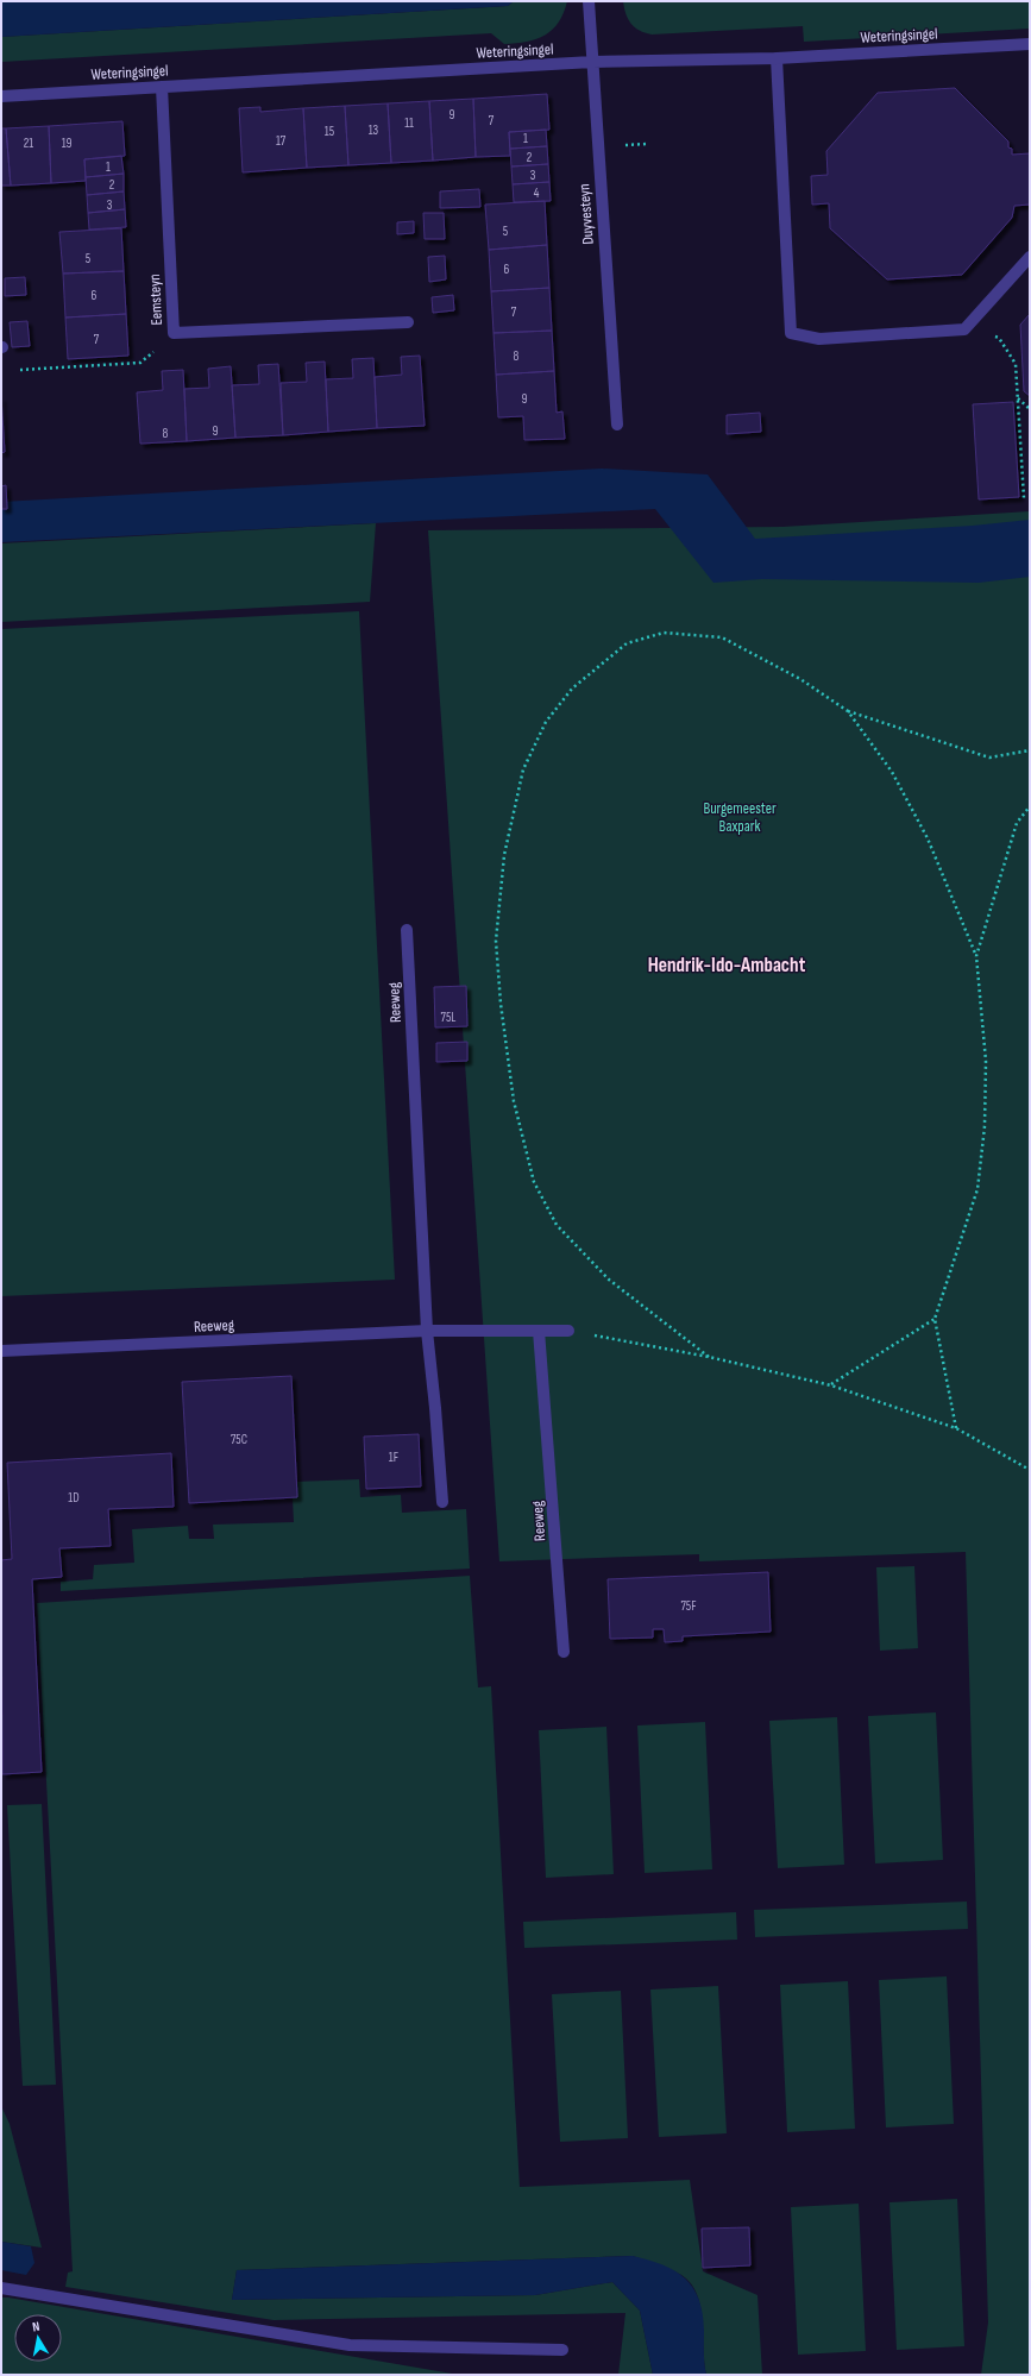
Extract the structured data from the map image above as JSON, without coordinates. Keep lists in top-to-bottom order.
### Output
{
  "streets": {
    "street": [
      "Weteringsingel",
      "Duyvesteyn",
      "Eemsteyn",
      "Reeweg"
    ]
  },
  "crossings": [
    ["Weteringsingel", "Duyvesteyn"],
    ["Weteringsingel", "Eemsteyn"]
  ],
  "districts": ["Hendrik-Ido-Ambacht"],
  "parks": ["Burgemeester Baxpark"],
  "house_numbers": [
    "9",
    "7",
    "11",
    "13",
    "15",
    "1",
    "17",
    "21",
    "19",
    "2",
    "1",
    "3",
    "2",
    "4",
    "3",
    "5",
    "5",
    "6",
    "6",
    "7",
    "7",
    "8",
    "9",
    "9",
    "8",
    "75L",
    "75C",
    "1F",
    "1D",
    "75F"
  ],
  "north": "top"
}
